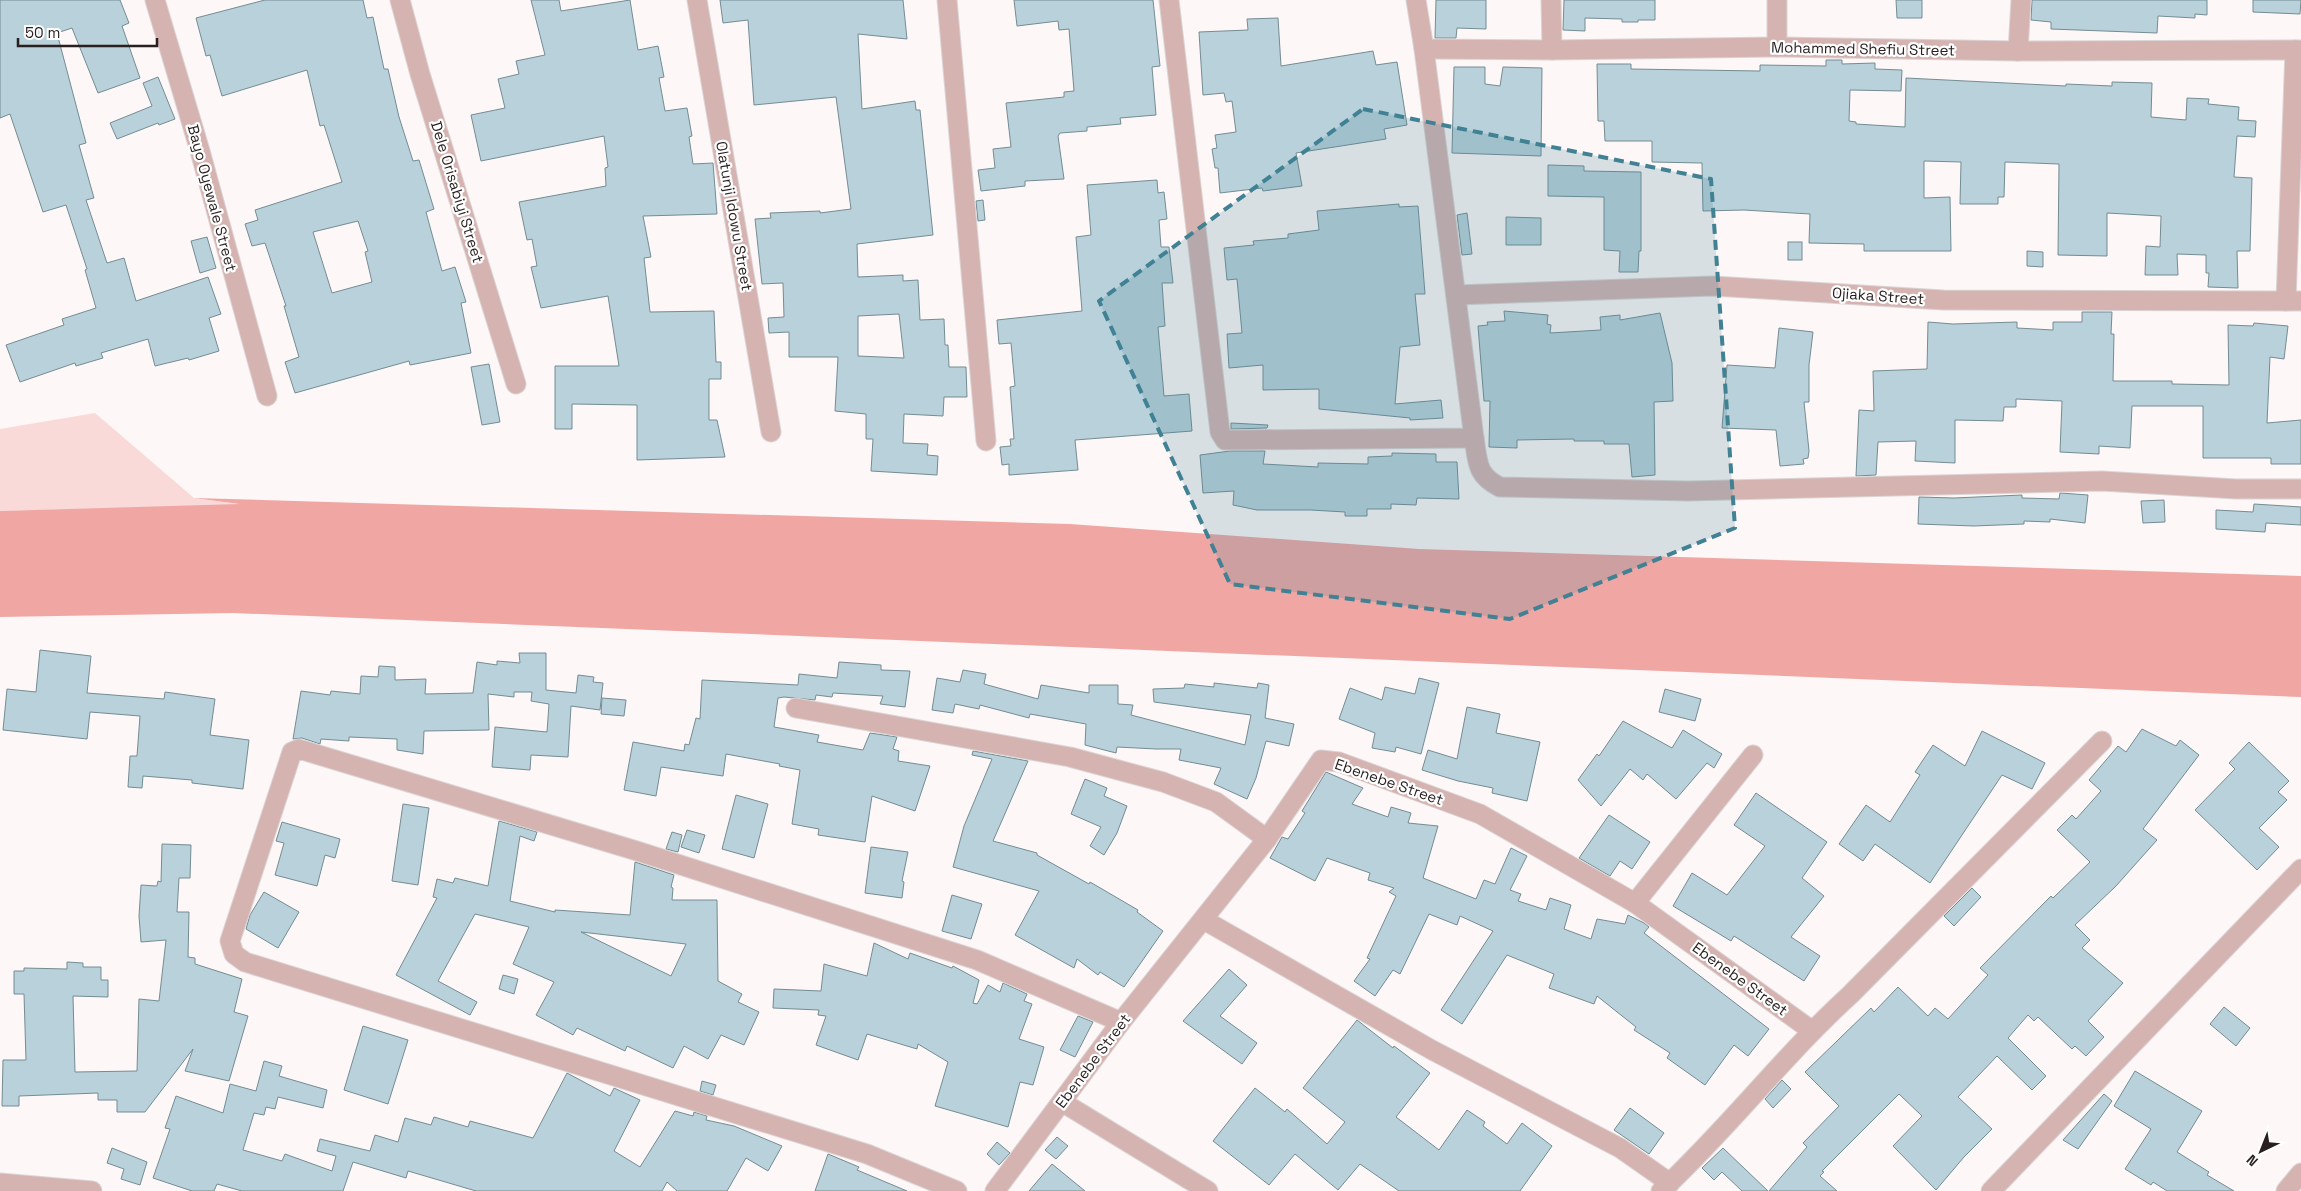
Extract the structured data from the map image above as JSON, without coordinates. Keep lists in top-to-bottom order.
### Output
{
  "streets": {
    "street": [
      "Mohammed Shefiu Street",
      "Dele Orisabiyi Street",
      "Bayo Oyewale Street",
      "Olatunji Idowu Street",
      "Ojiaka Street",
      "Ebenebe Street"
    ]
  },
  "scale_bar": "50 m",
  "north": "bottom left"
}
